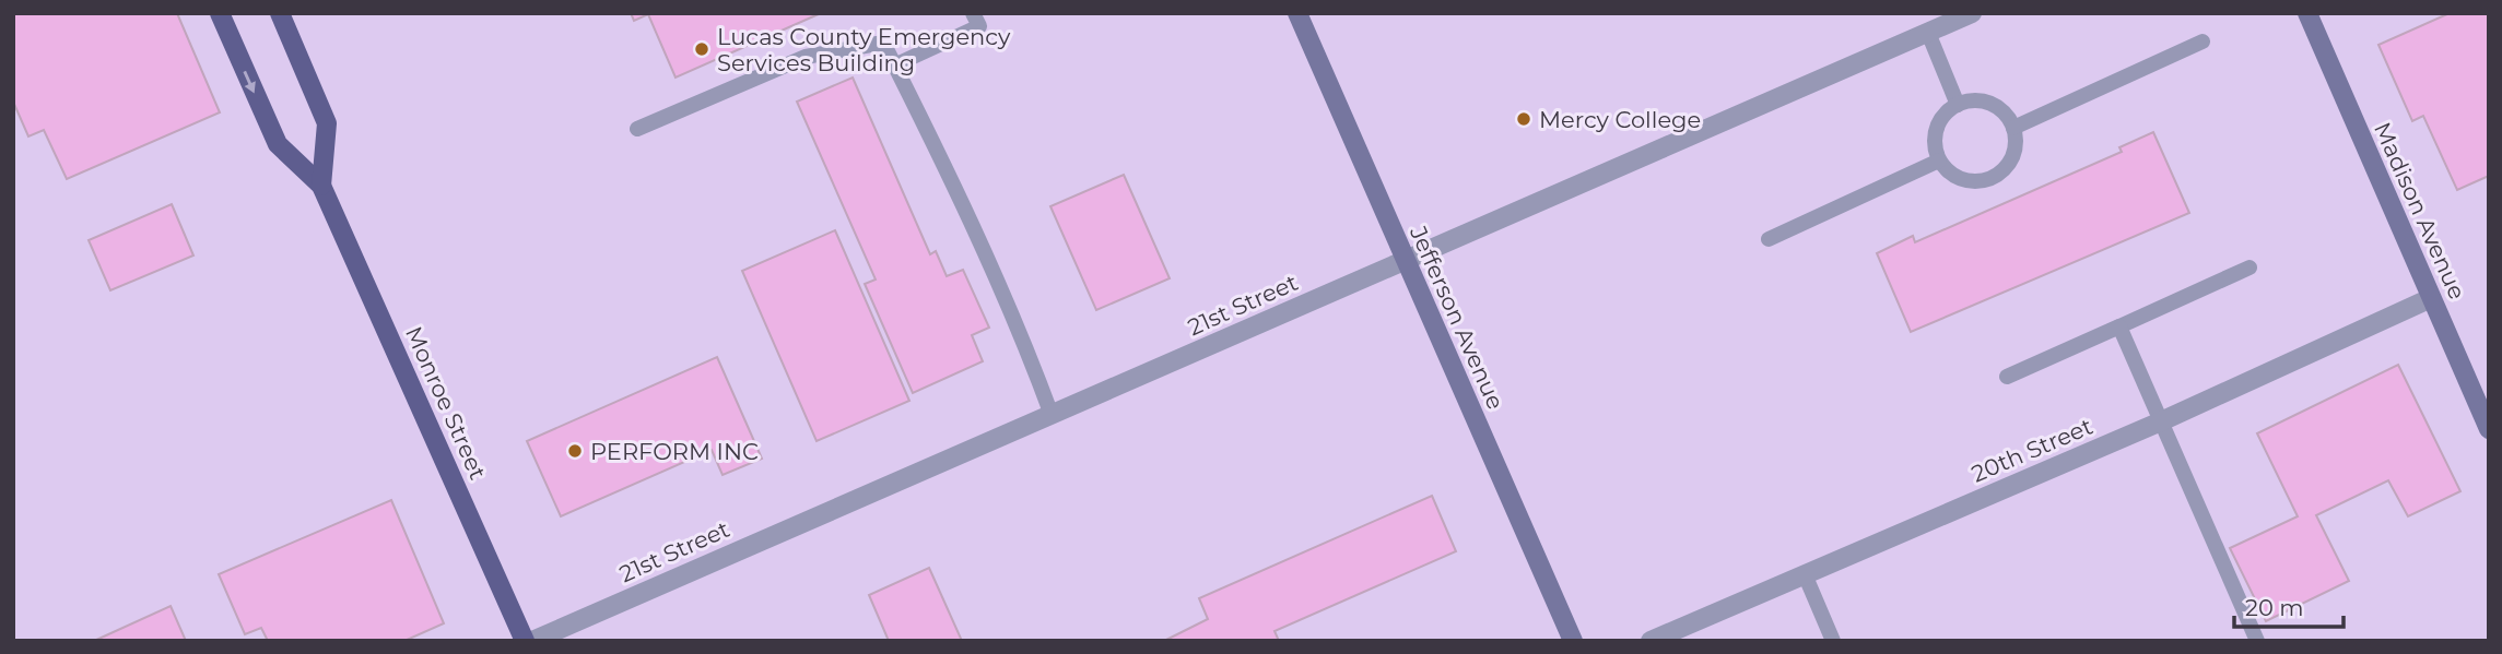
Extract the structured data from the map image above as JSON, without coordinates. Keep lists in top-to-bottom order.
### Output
{
  "streets": {
    "main road": ["Monroe Street"],
    "street": [
      "Madison Avenue",
      "21st Street",
      "Jefferson Avenue",
      "20th Street"
    ]
  },
  "crossings": [
    ["Madison Avenue", "20th Street"],
    ["21st Street", "Jefferson Avenue"]
  ],
  "places": ["Lucas County Emergency Services Building", "Mercy College", "PERFORM INC"],
  "scale_bar": "20 m"
}
